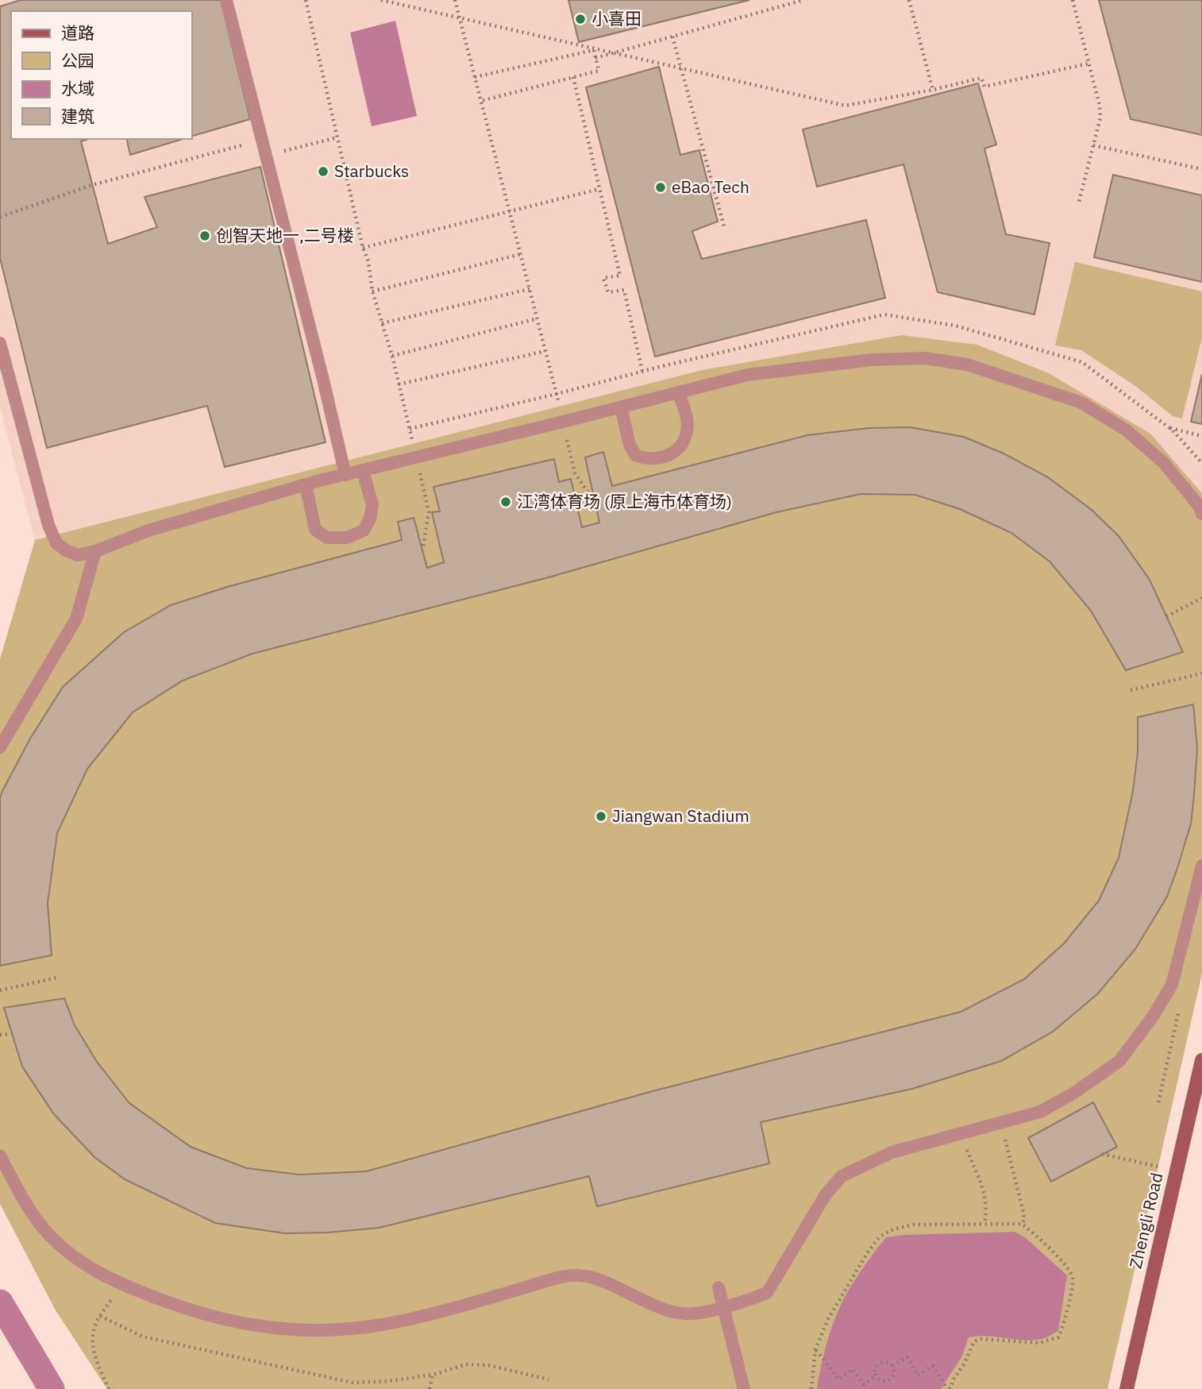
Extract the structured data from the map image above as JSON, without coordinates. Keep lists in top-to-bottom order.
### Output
{
  "streets": {
    "main road": ["Zhengli Road"]
  },
  "places": [
    "小喜田",
    "Starbucks",
    "eBao Tech",
    "创智天地一,二号楼",
    "江湾体育场 (原上海市体育场)",
    "Jiangwan Stadium"
  ],
  "legend": [
    "道路",
    "公园",
    "水域",
    "建筑"
  ]
}
